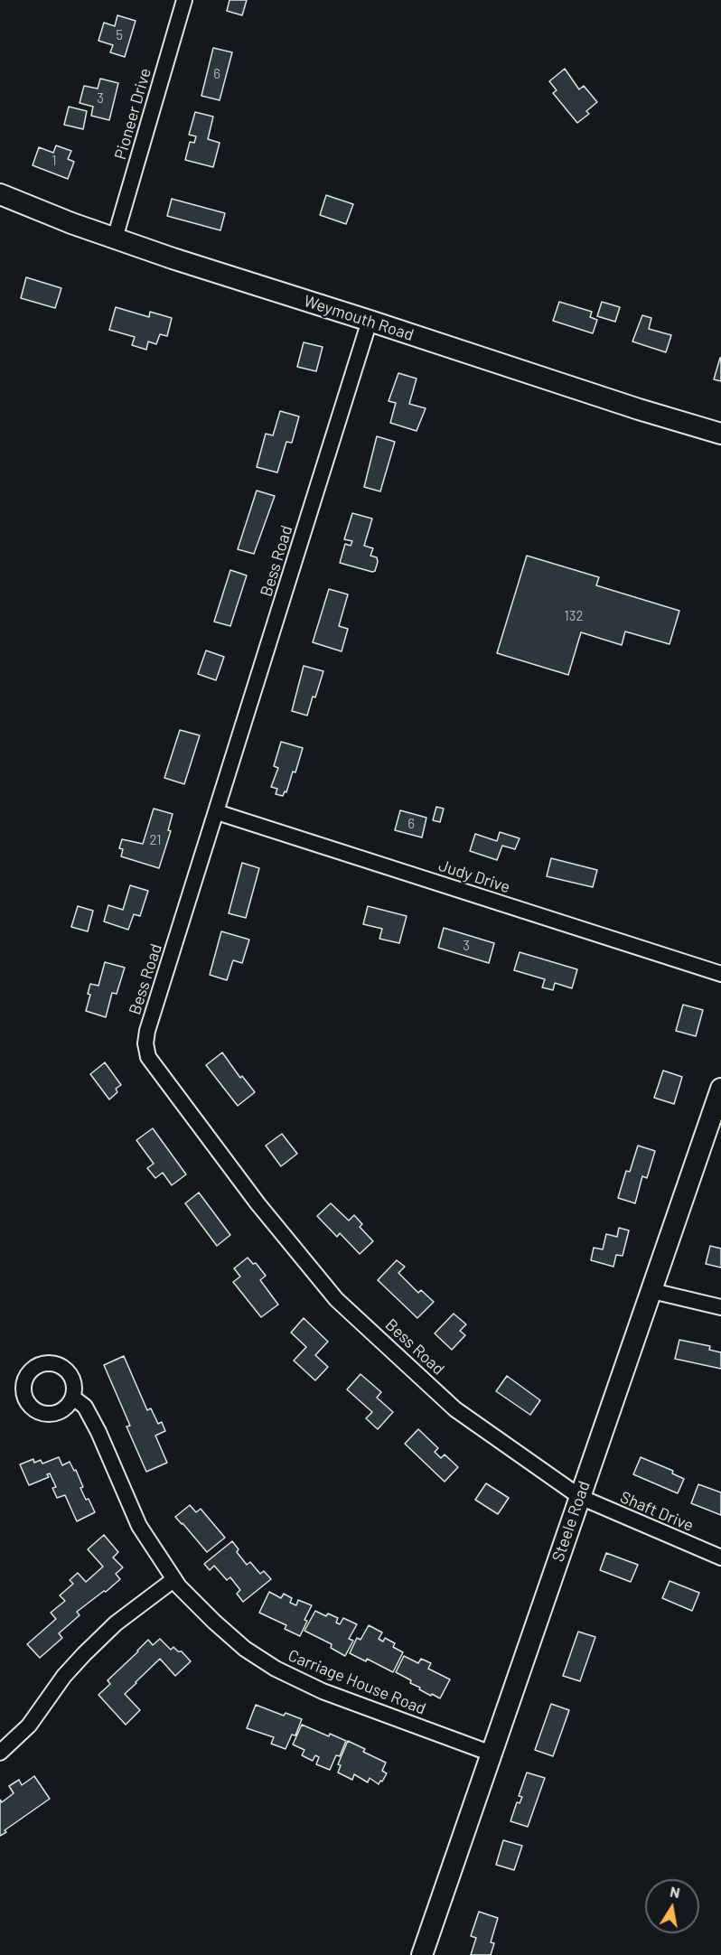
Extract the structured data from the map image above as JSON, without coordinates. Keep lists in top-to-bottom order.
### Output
{
  "streets": {
    "street": [
      "Pioneer Drive",
      "Weymouth Road",
      "Bess Road",
      "Judy Drive",
      "Shaft Drive",
      "Steele Road",
      "Carriage House Road"
    ]
  },
  "crossings": [
    ["Pioneer Drive", "Weymouth Road"],
    ["Weymouth Road", "Bess Road"],
    ["Bess Road", "Judy Drive"],
    ["Bess Road", "Shaft Drive"],
    ["Bess Road", "Steele Road"],
    ["Shaft Drive", "Steele Road"],
    ["Steele Road", "Carriage House Road"]
  ],
  "house_numbers": [
    "5",
    "6",
    "3",
    "1",
    "132",
    "6",
    "21",
    "3"
  ],
  "north": "top"
}
